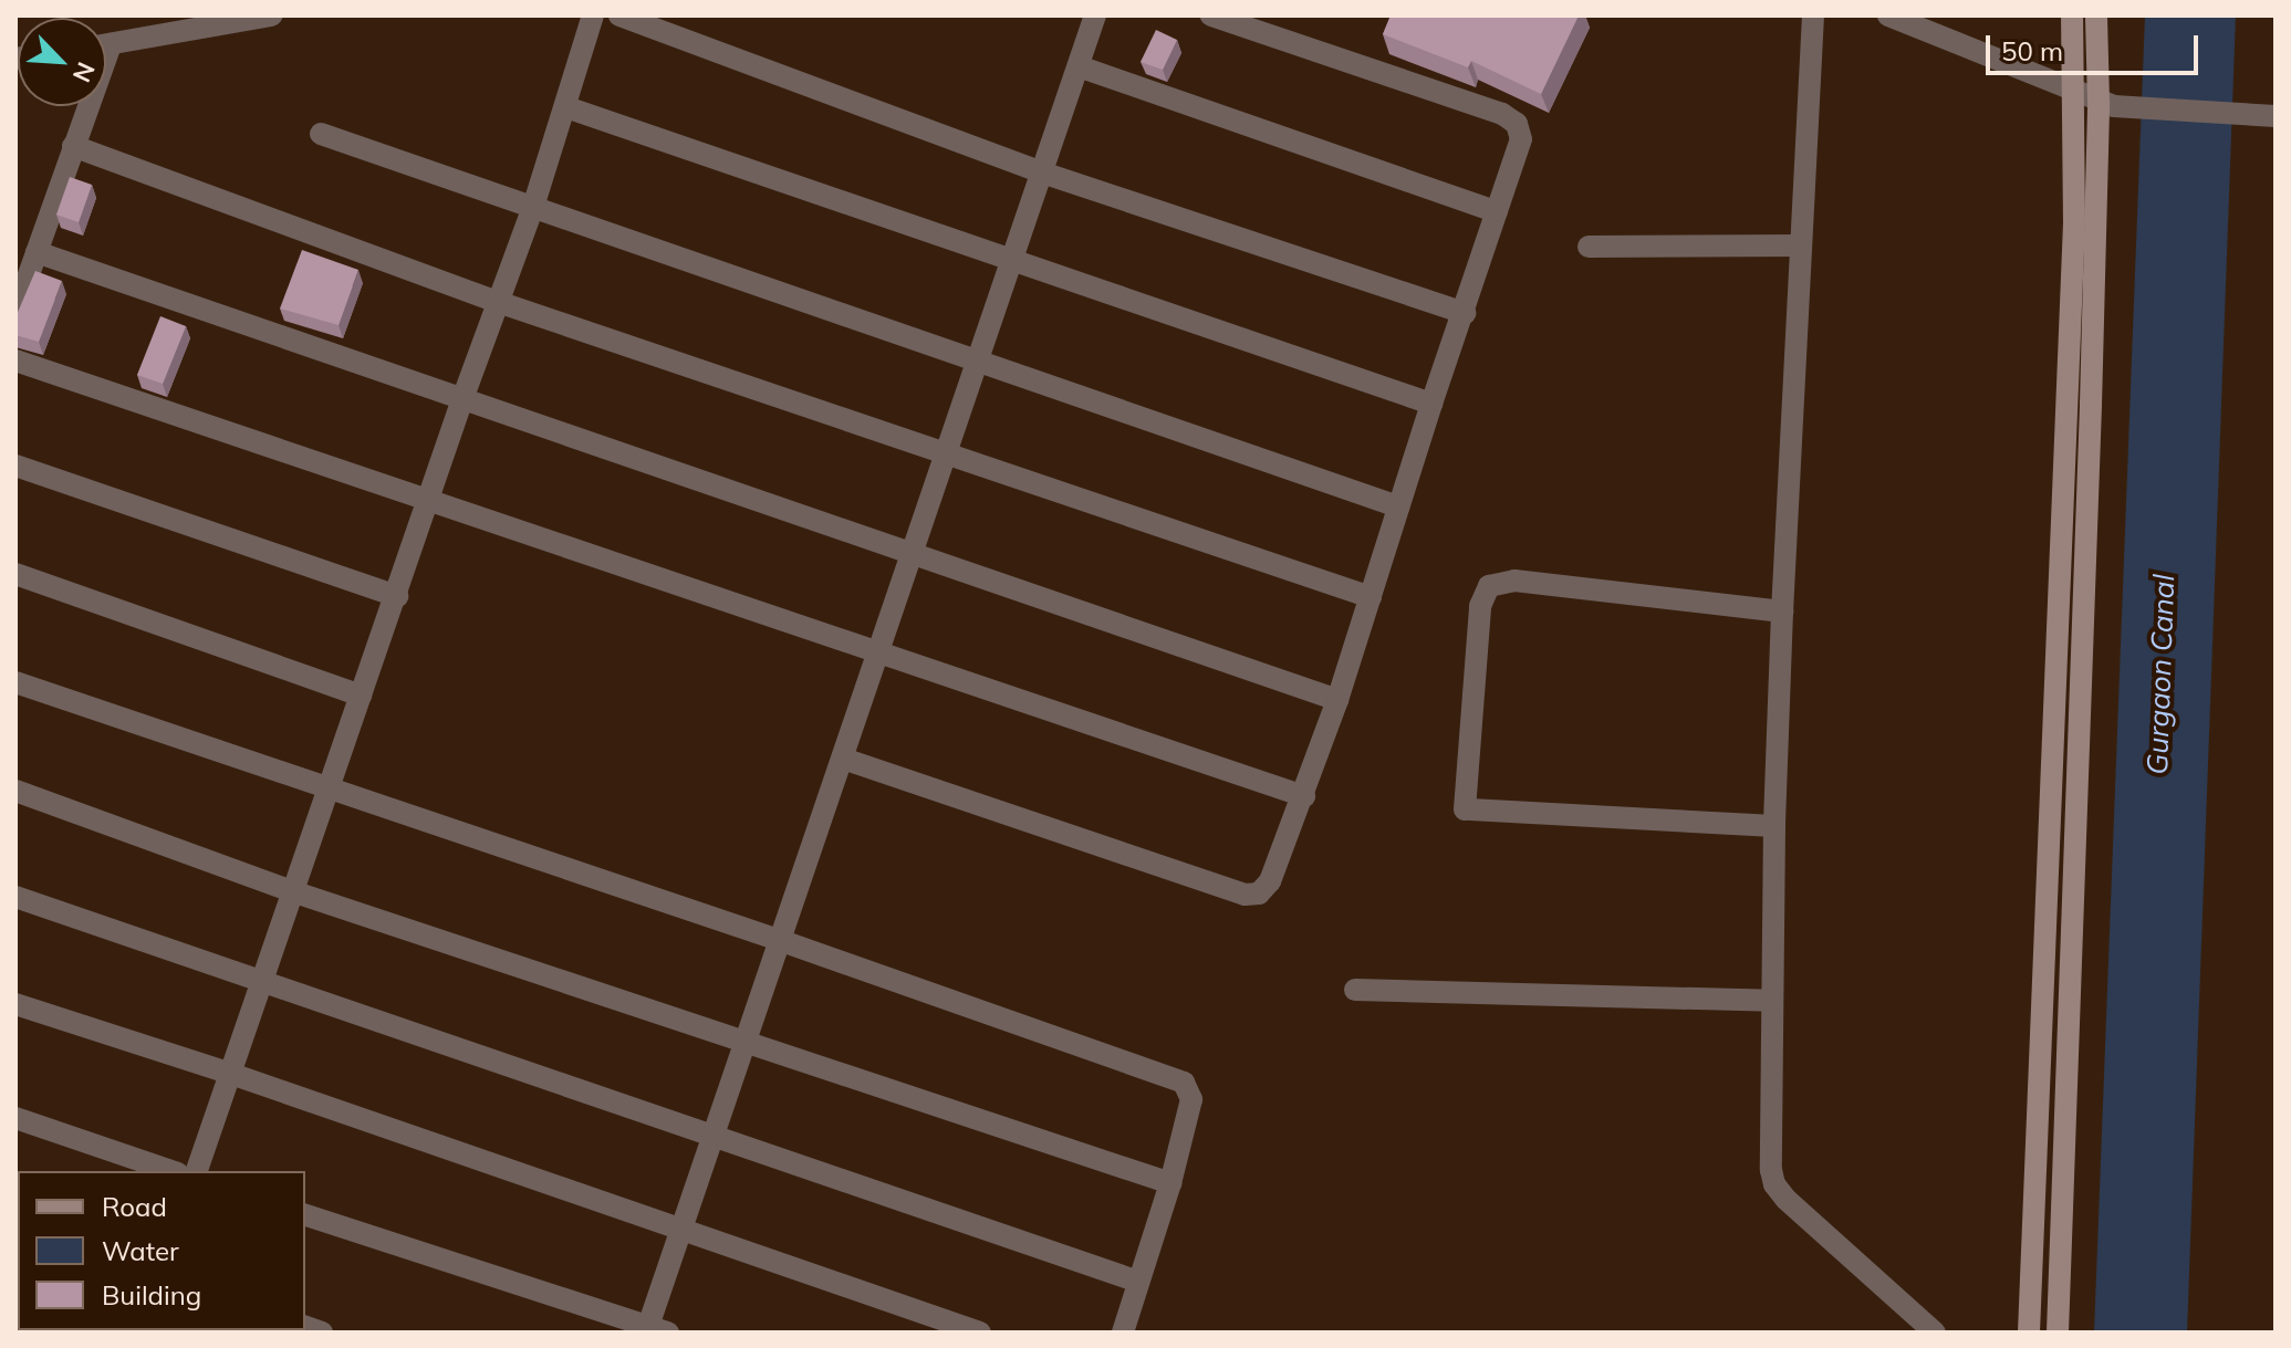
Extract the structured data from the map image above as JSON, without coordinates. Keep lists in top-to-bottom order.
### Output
{
  "water": ["Gurgaon Canal"],
  "legend": ["Road", "Water", "Building"],
  "scale_bar": "50 m",
  "north": "bottom right"
}
